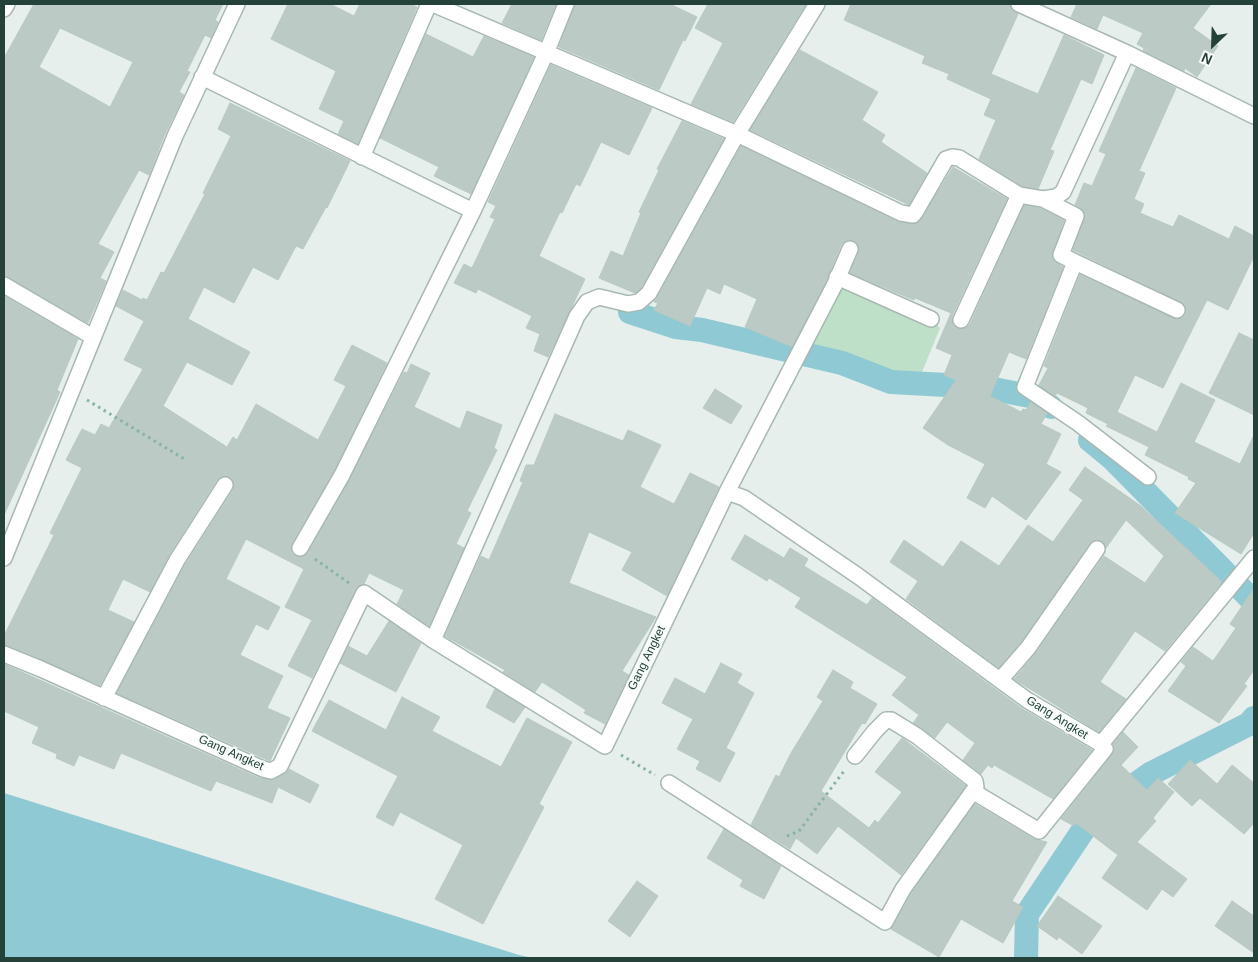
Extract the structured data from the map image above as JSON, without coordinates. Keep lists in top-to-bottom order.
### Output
{
  "streets": {
    "street": ["Gang Angket"]
  },
  "north": "bottom left"
}
